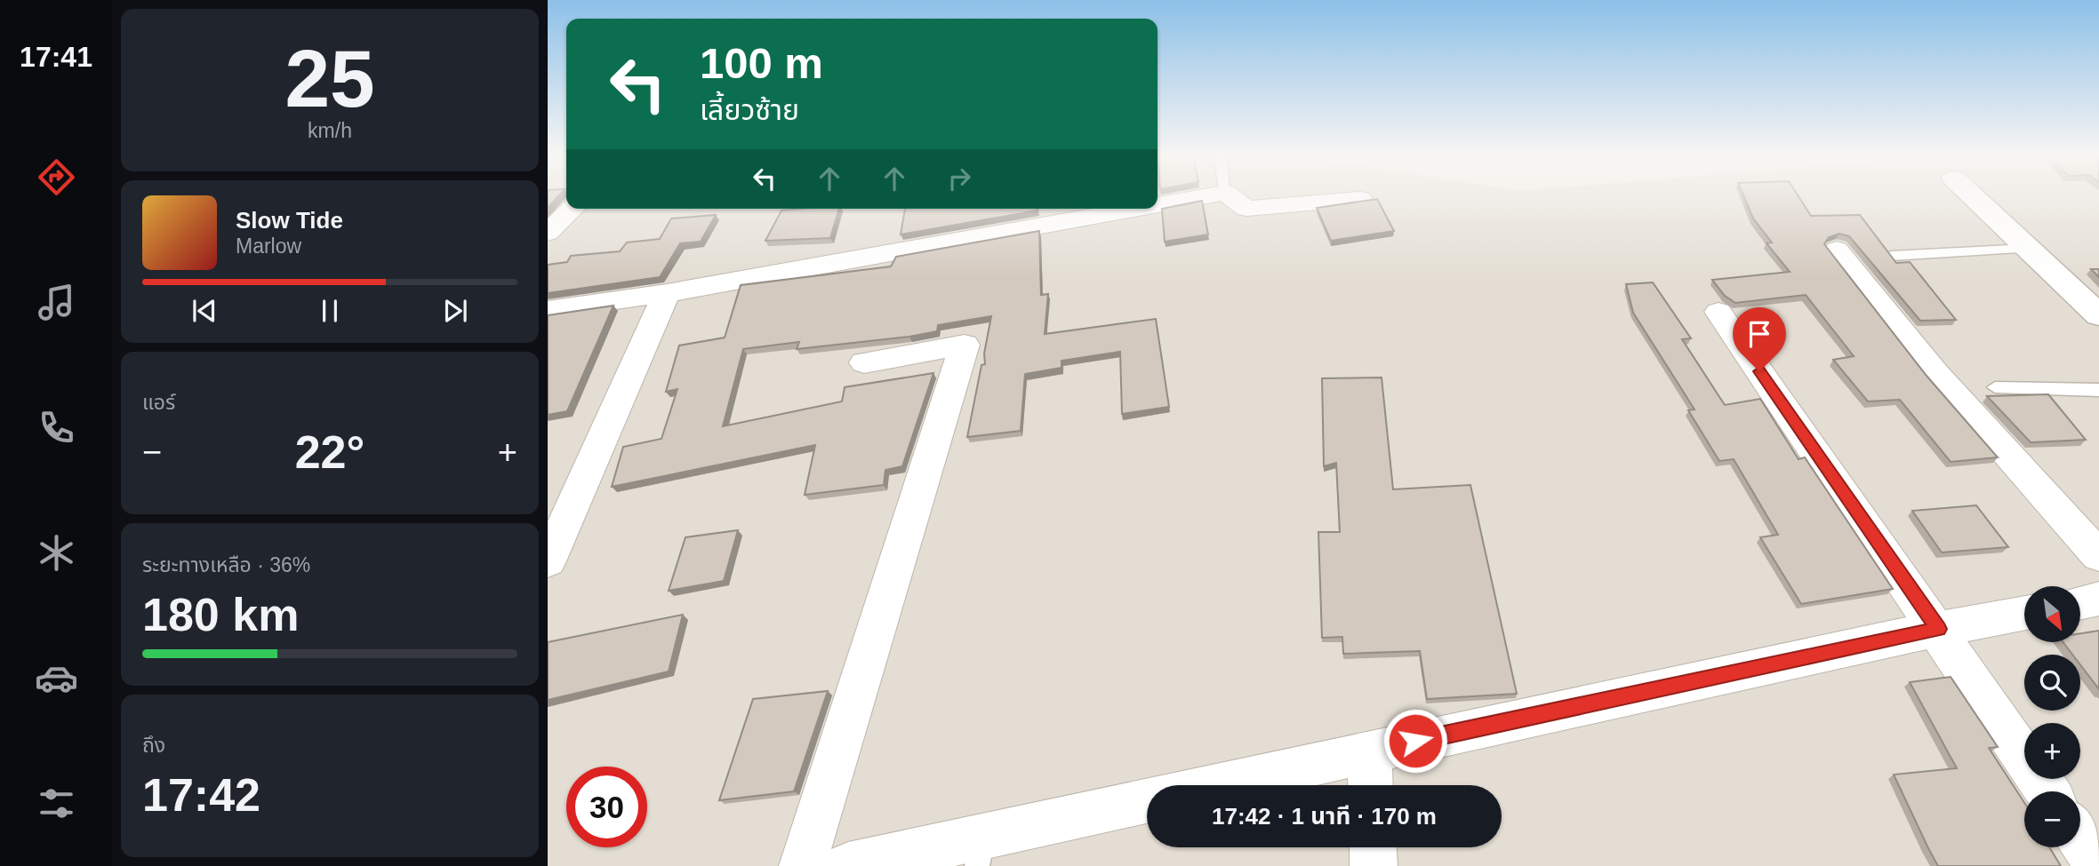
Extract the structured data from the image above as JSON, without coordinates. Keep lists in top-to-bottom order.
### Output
{
  "north": "bottom right",
  "page": {
    "tabs": "17:41",
    "tile": [
      ["25", "km/h"],
      "แอร์",
      ["ระยะทางเหลือ · 36%", "180 km"],
      ["ถึง", "17:42"]
    ],
    "turn": ["100 m", "เลี้ยวซ้าย"],
    "song": ["Slow Tide", "Marlow"],
    "heat": ["−", "22°", "+"],
    "map_buttons": ["+", "−"],
    "limit": "30",
    "trip": "17:42 · 1 นาที · 170 m"
  }
}
